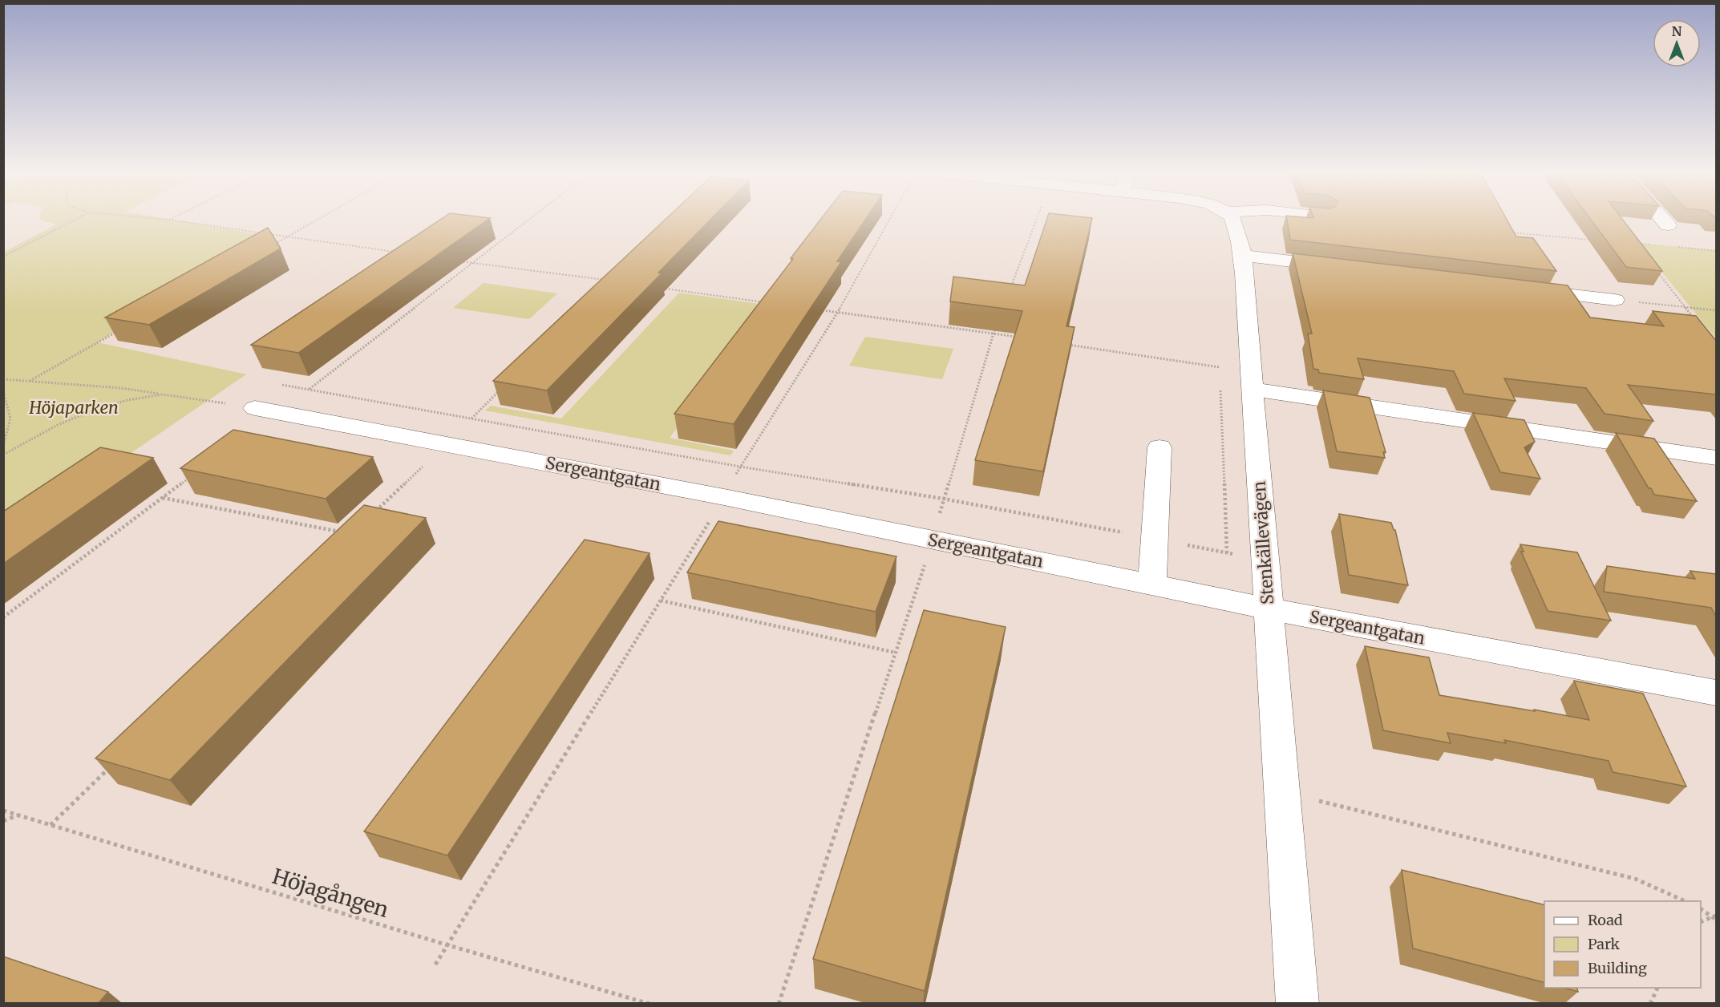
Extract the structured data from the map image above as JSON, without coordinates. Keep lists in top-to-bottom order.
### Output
{
  "streets": {
    "street": ["Sergeantgatan", "Stenkällevägen"],
    "path": ["Höjagången"]
  },
  "crossings": [
    ["Sergeantgatan", "Stenkällevägen"]
  ],
  "parks": ["Höjaparken"],
  "legend": ["Road", "Park", "Building"],
  "north": "top"
}
